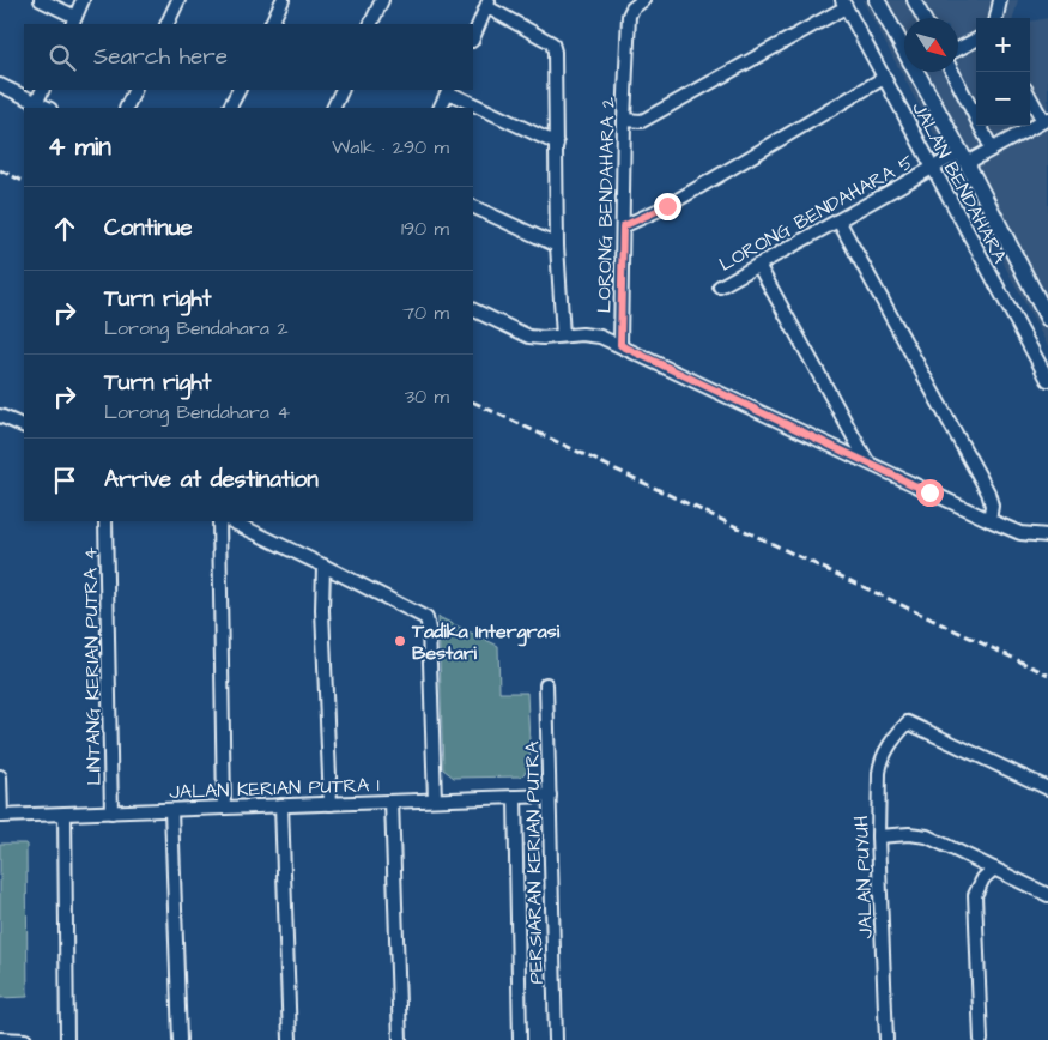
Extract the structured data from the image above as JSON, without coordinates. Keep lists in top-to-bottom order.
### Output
{
  "streets": {
    "street": [
      "JALAN BENDAHARA",
      "LORONG BENDAHARA 2",
      "LORONG BENDAHARA 5",
      "LINTANG KERIAN PUTRA 4",
      "JALAN KERIAN PUTRA 1",
      "PERSIARAN KERIAN PUTRA",
      "JALAN PUYUH"
    ]
  },
  "crossings": [
    ["JALAN BENDAHARA", "LORONG BENDAHARA 5"],
    ["LINTANG KERIAN PUTRA 4", "JALAN KERIAN PUTRA 1"],
    ["JALAN KERIAN PUTRA 1", "PERSIARAN KERIAN PUTRA"]
  ],
  "places": ["Tadika Intergrasi Bestari"],
  "north": "bottom right",
  "page": {
    "map_buttons": ["+", "−"],
    "search": "Search here",
    "heading": ["4 min", "Walk · 290 m"],
    "list": [
      ["Continue", "190 m"],
      ["Turn right", "Lorong Bendahara 2", "70 m"],
      ["Turn right", "Lorong Bendahara 4", "30 m"],
      "Arrive at destination"
    ]
  }
}
